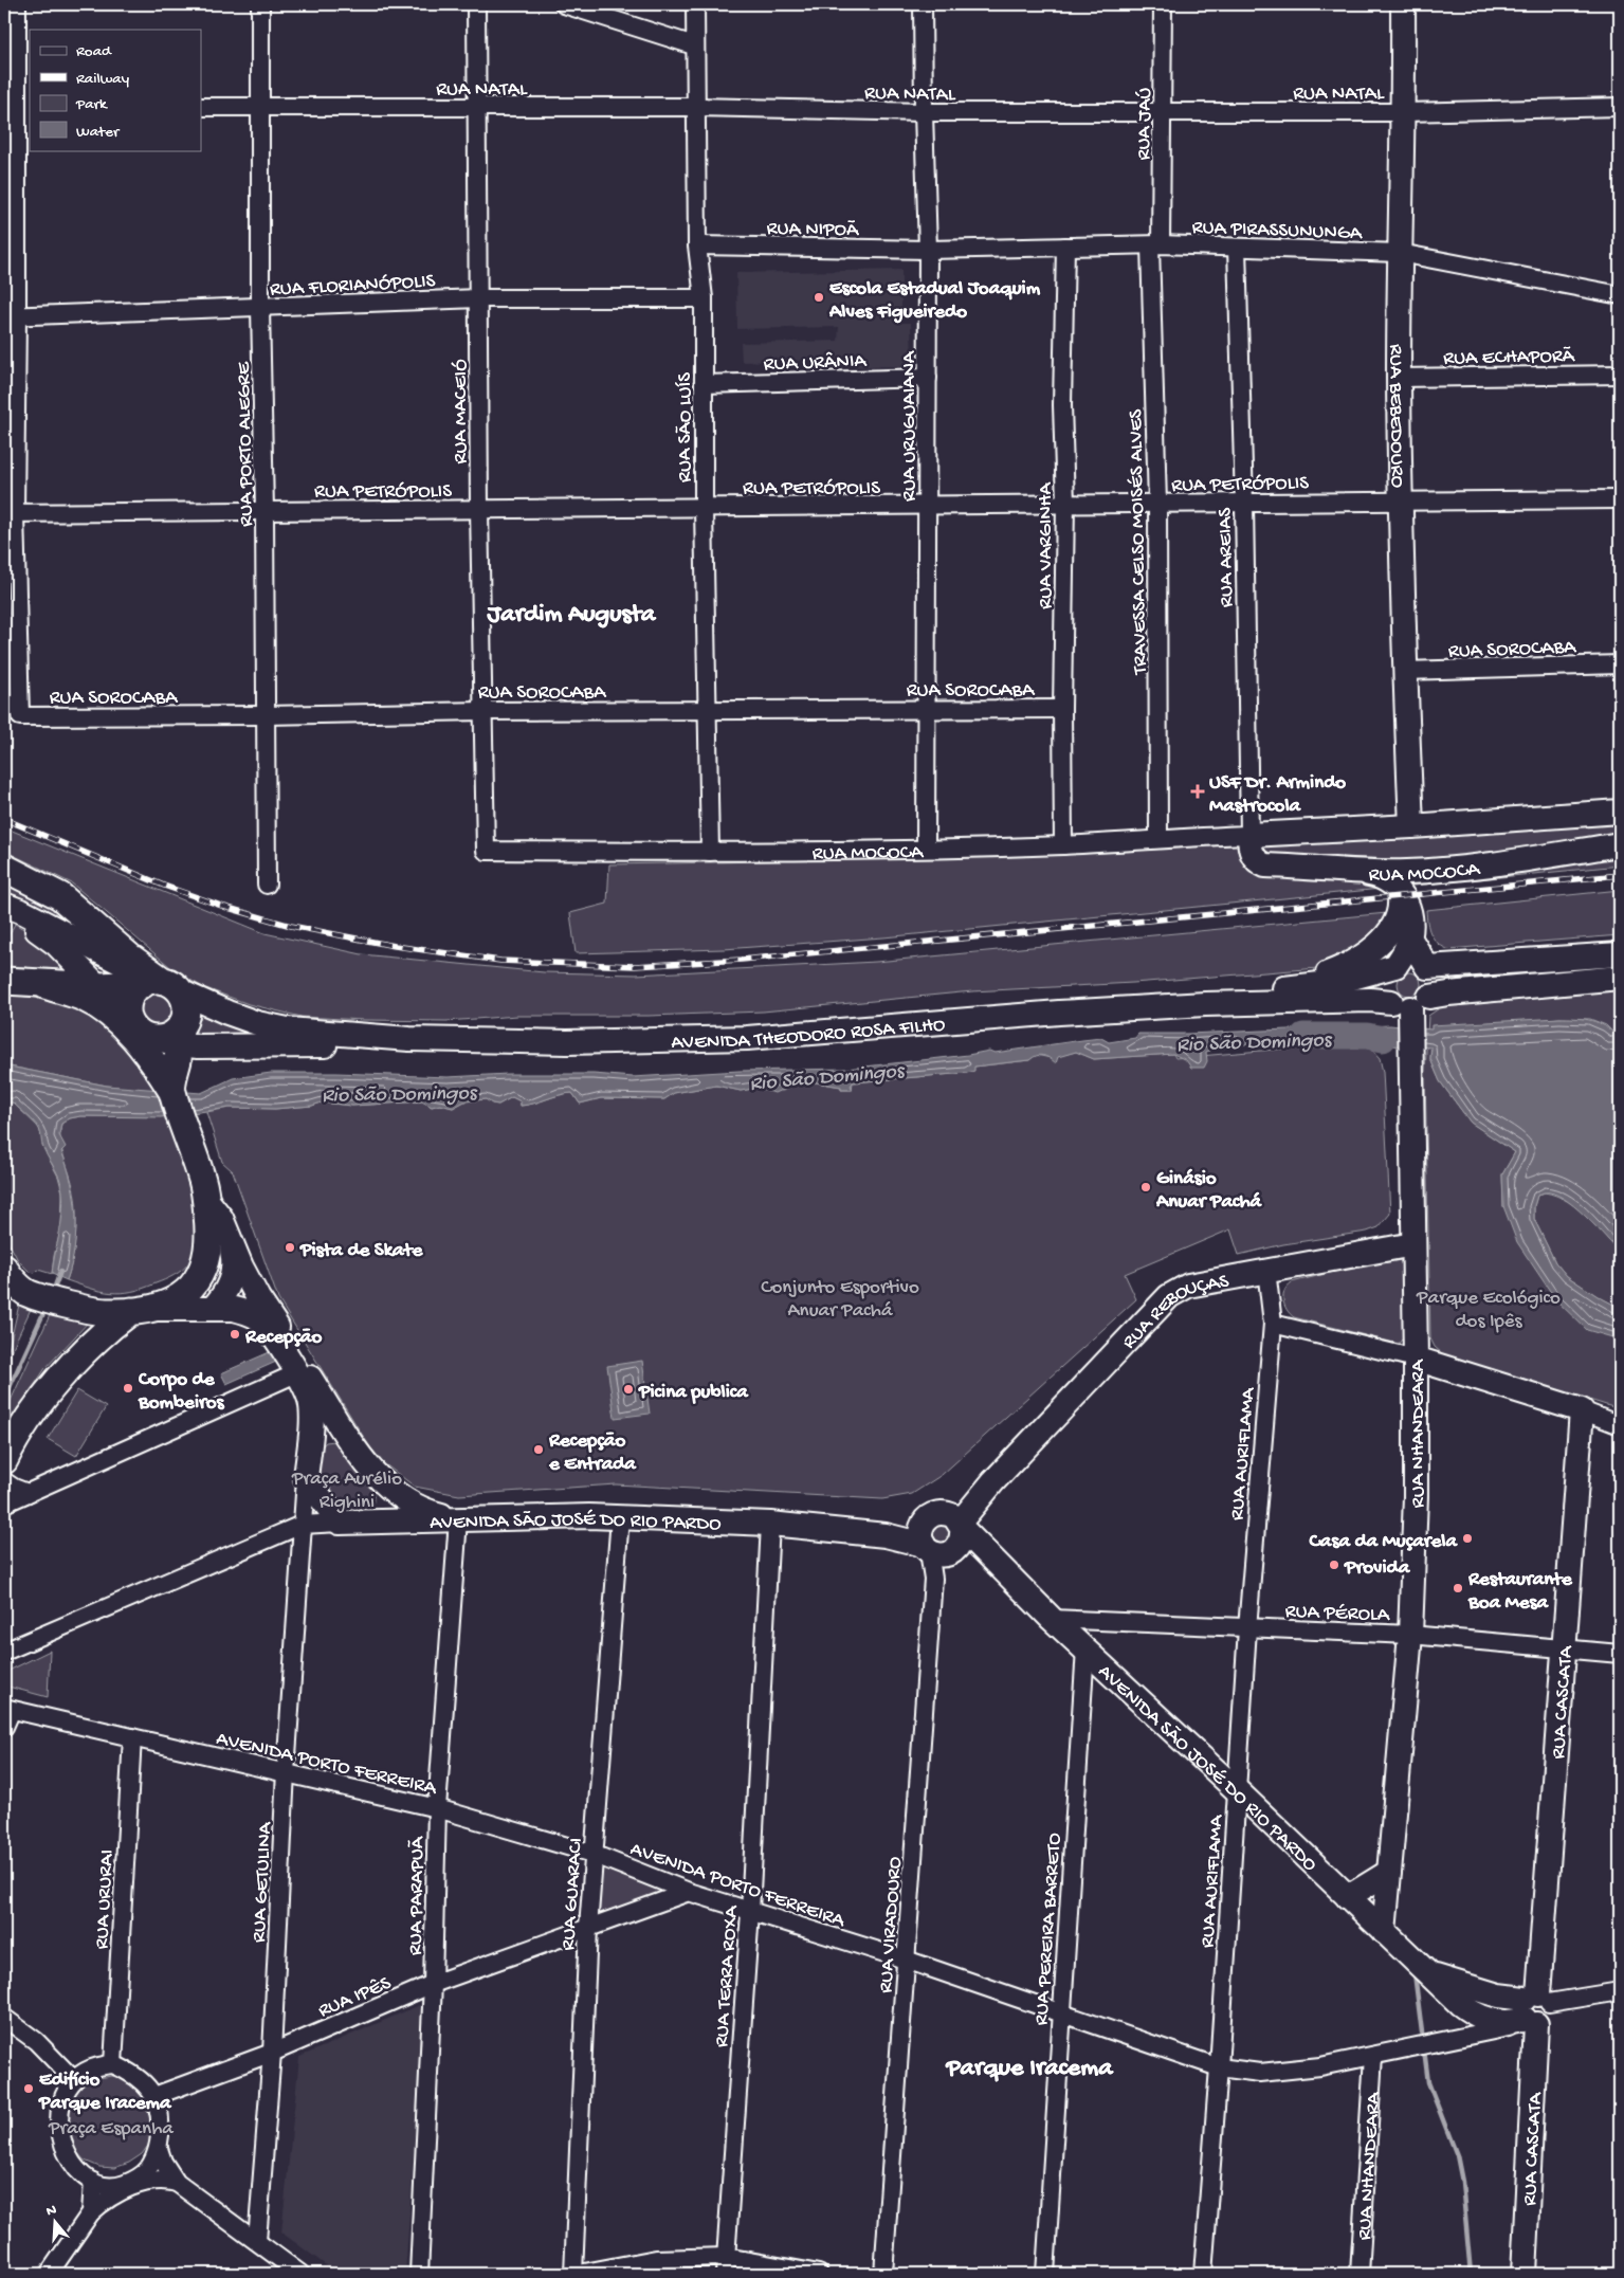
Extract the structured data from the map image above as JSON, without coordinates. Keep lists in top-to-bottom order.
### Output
{
  "streets": {
    "street": [
      "RUA NATAL",
      "RUA JAÚ",
      "RUA NIPOÃ",
      "RUA PIRASSUNUNGA",
      "RUA FLORIANÓPOLIS",
      "RUA ECHAPORÃ",
      "RUA URÂNIA",
      "RUA MACEIÓ",
      "RUA BEBEDOURO",
      "RUA URUGUAIANA",
      "RUA SÃO LUÍS",
      "RUA PORTO ALEGRE",
      "RUA PETRÓPOLIS",
      "TRAVESSA CELSO MOISÉS ALVES",
      "RUA VARGINHA",
      "RUA AREIAS",
      "RUA SOROCABA",
      "RUA MOCOCA",
      "AVENIDA THEODORO ROSA FILHO",
      "RUA REBOUÇAS",
      "RUA NHANDEARA",
      "RUA AURIFLAMA",
      "AVENIDA SÃO JOSÉ DO RIO PARDO",
      "RUA PÉROLA",
      "RUA CASCATA",
      "AVENIDA PORTO FERREIRA",
      "RUA GETULINA",
      "RUA GUARACI",
      "RUA PARAPUÃ",
      "RUA URURAI",
      "RUA VIRADOURO",
      "RUA PEREIRA BARRETO",
      "RUA TERRA ROXA",
      "RUA IPÊS"
    ]
  },
  "crossings": [
    ["RUA NATAL", "RUA JAÚ"],
    ["RUA NATAL", "RUA MACEIÓ"],
    ["RUA NATAL", "RUA BEBEDOURO"],
    ["RUA NATAL", "RUA URUGUAIANA"],
    ["RUA NATAL", "RUA SÃO LUÍS"],
    ["RUA NATAL", "RUA PORTO ALEGRE"],
    ["RUA JAÚ", "RUA PIRASSUNUNGA"],
    ["RUA JAÚ", "TRAVESSA CELSO MOISÉS ALVES"],
    ["RUA NIPOÃ", "RUA PIRASSUNUNGA"],
    ["RUA NIPOÃ", "RUA URUGUAIANA"],
    ["RUA NIPOÃ", "RUA SÃO LUÍS"],
    ["RUA PIRASSUNUNGA", "RUA BEBEDOURO"],
    ["RUA PIRASSUNUNGA", "RUA URUGUAIANA"],
    ["RUA PIRASSUNUNGA", "TRAVESSA CELSO MOISÉS ALVES"],
    ["RUA PIRASSUNUNGA", "RUA VARGINHA"],
    ["RUA PIRASSUNUNGA", "RUA AREIAS"],
    ["RUA FLORIANÓPOLIS", "RUA MACEIÓ"],
    ["RUA FLORIANÓPOLIS", "RUA SÃO LUÍS"],
    ["RUA FLORIANÓPOLIS", "RUA PORTO ALEGRE"],
    ["RUA ECHAPORÃ", "RUA BEBEDOURO"],
    ["RUA URÂNIA", "RUA URUGUAIANA"],
    ["RUA URÂNIA", "RUA SÃO LUÍS"],
    ["RUA MACEIÓ", "RUA PETRÓPOLIS"],
    ["RUA MACEIÓ", "RUA SOROCABA"],
    ["RUA MACEIÓ", "RUA MOCOCA"],
    ["RUA BEBEDOURO", "RUA PETRÓPOLIS"],
    ["RUA BEBEDOURO", "RUA SOROCABA"],
    ["RUA BEBEDOURO", "RUA MOCOCA"],
    ["RUA URUGUAIANA", "RUA PETRÓPOLIS"],
    ["RUA URUGUAIANA", "RUA SOROCABA"],
    ["RUA URUGUAIANA", "RUA MOCOCA"],
    ["RUA SÃO LUÍS", "RUA PETRÓPOLIS"],
    ["RUA SÃO LUÍS", "RUA SOROCABA"],
    ["RUA SÃO LUÍS", "RUA MOCOCA"],
    ["RUA PORTO ALEGRE", "RUA PETRÓPOLIS"],
    ["RUA PORTO ALEGRE", "RUA SOROCABA"],
    ["RUA PETRÓPOLIS", "TRAVESSA CELSO MOISÉS ALVES"],
    ["RUA PETRÓPOLIS", "RUA VARGINHA"],
    ["RUA PETRÓPOLIS", "RUA AREIAS"],
    ["RUA PETRÓPOLIS", "RUA SOROCABA"],
    ["TRAVESSA CELSO MOISÉS ALVES", "RUA MOCOCA"],
    ["RUA VARGINHA", "RUA SOROCABA"],
    ["RUA VARGINHA", "RUA MOCOCA"],
    ["RUA AREIAS", "RUA MOCOCA"],
    ["AVENIDA THEODORO ROSA FILHO", "RUA NHANDEARA"],
    ["RUA REBOUÇAS", "RUA NHANDEARA"],
    ["RUA REBOUÇAS", "RUA AURIFLAMA"],
    ["RUA REBOUÇAS", "AVENIDA SÃO JOSÉ DO RIO PARDO"],
    ["RUA REBOUÇAS", "RUA VIRADOURO"],
    ["RUA NHANDEARA", "AVENIDA SÃO JOSÉ DO RIO PARDO"],
    ["RUA NHANDEARA", "RUA PÉROLA"],
    ["RUA NHANDEARA", "AVENIDA PORTO FERREIRA"],
    ["RUA AURIFLAMA", "AVENIDA SÃO JOSÉ DO RIO PARDO"],
    ["RUA AURIFLAMA", "RUA PÉROLA"],
    ["RUA AURIFLAMA", "AVENIDA PORTO FERREIRA"],
    ["AVENIDA SÃO JOSÉ DO RIO PARDO", "RUA PÉROLA"],
    ["AVENIDA SÃO JOSÉ DO RIO PARDO", "RUA CASCATA"],
    ["AVENIDA SÃO JOSÉ DO RIO PARDO", "AVENIDA PORTO FERREIRA"],
    ["AVENIDA SÃO JOSÉ DO RIO PARDO", "RUA GETULINA"],
    ["AVENIDA SÃO JOSÉ DO RIO PARDO", "RUA GUARACI"],
    ["AVENIDA SÃO JOSÉ DO RIO PARDO", "RUA PARAPUÃ"],
    ["AVENIDA SÃO JOSÉ DO RIO PARDO", "RUA VIRADOURO"],
    ["AVENIDA SÃO JOSÉ DO RIO PARDO", "RUA PEREIRA BARRETO"],
    ["AVENIDA SÃO JOSÉ DO RIO PARDO", "RUA TERRA ROXA"],
    ["RUA PÉROLA", "RUA CASCATA"],
    ["RUA CASCATA", "AVENIDA PORTO FERREIRA"],
    ["AVENIDA PORTO FERREIRA", "RUA GETULINA"],
    ["AVENIDA PORTO FERREIRA", "RUA GUARACI"],
    ["AVENIDA PORTO FERREIRA", "RUA PARAPUÃ"],
    ["AVENIDA PORTO FERREIRA", "RUA URURAI"],
    ["AVENIDA PORTO FERREIRA", "RUA VIRADOURO"],
    ["AVENIDA PORTO FERREIRA", "RUA PEREIRA BARRETO"],
    ["AVENIDA PORTO FERREIRA", "RUA TERRA ROXA"],
    ["AVENIDA PORTO FERREIRA", "RUA IPÊS"],
    ["RUA GETULINA", "RUA IPÊS"],
    ["RUA GUARACI", "RUA IPÊS"],
    ["RUA PARAPUÃ", "RUA IPÊS"],
    ["RUA URURAI", "RUA IPÊS"]
  ],
  "districts": ["Jardim Augusta", "Parque Iracema"],
  "water": ["Rio São Domingos"],
  "parks": [
    "Conjunto Esportivo Anuar Pachá",
    "Parque Ecológico dos Ipês",
    "Praça Aurélio Righini",
    "Praça Espanha"
  ],
  "places": {
    "other": [
      "Escola Estadual Joaquim Alves Figueiredo",
      "Ginásio Anuar Pachá",
      "Pista de Skate",
      "Recepção",
      "Corpo de Bombeiros",
      "Picina publica",
      "Recepção e Entrada",
      "Casa da Muçarela",
      "Provida",
      "Restaurante Boa Mesa",
      "Edifício Parque Iracema"
    ],
    "health": ["USF Dr. Armindo Mastrocola"]
  },
  "legend": [
    "Road",
    "Railway",
    "Park",
    "Water"
  ],
  "north": "top"
}
